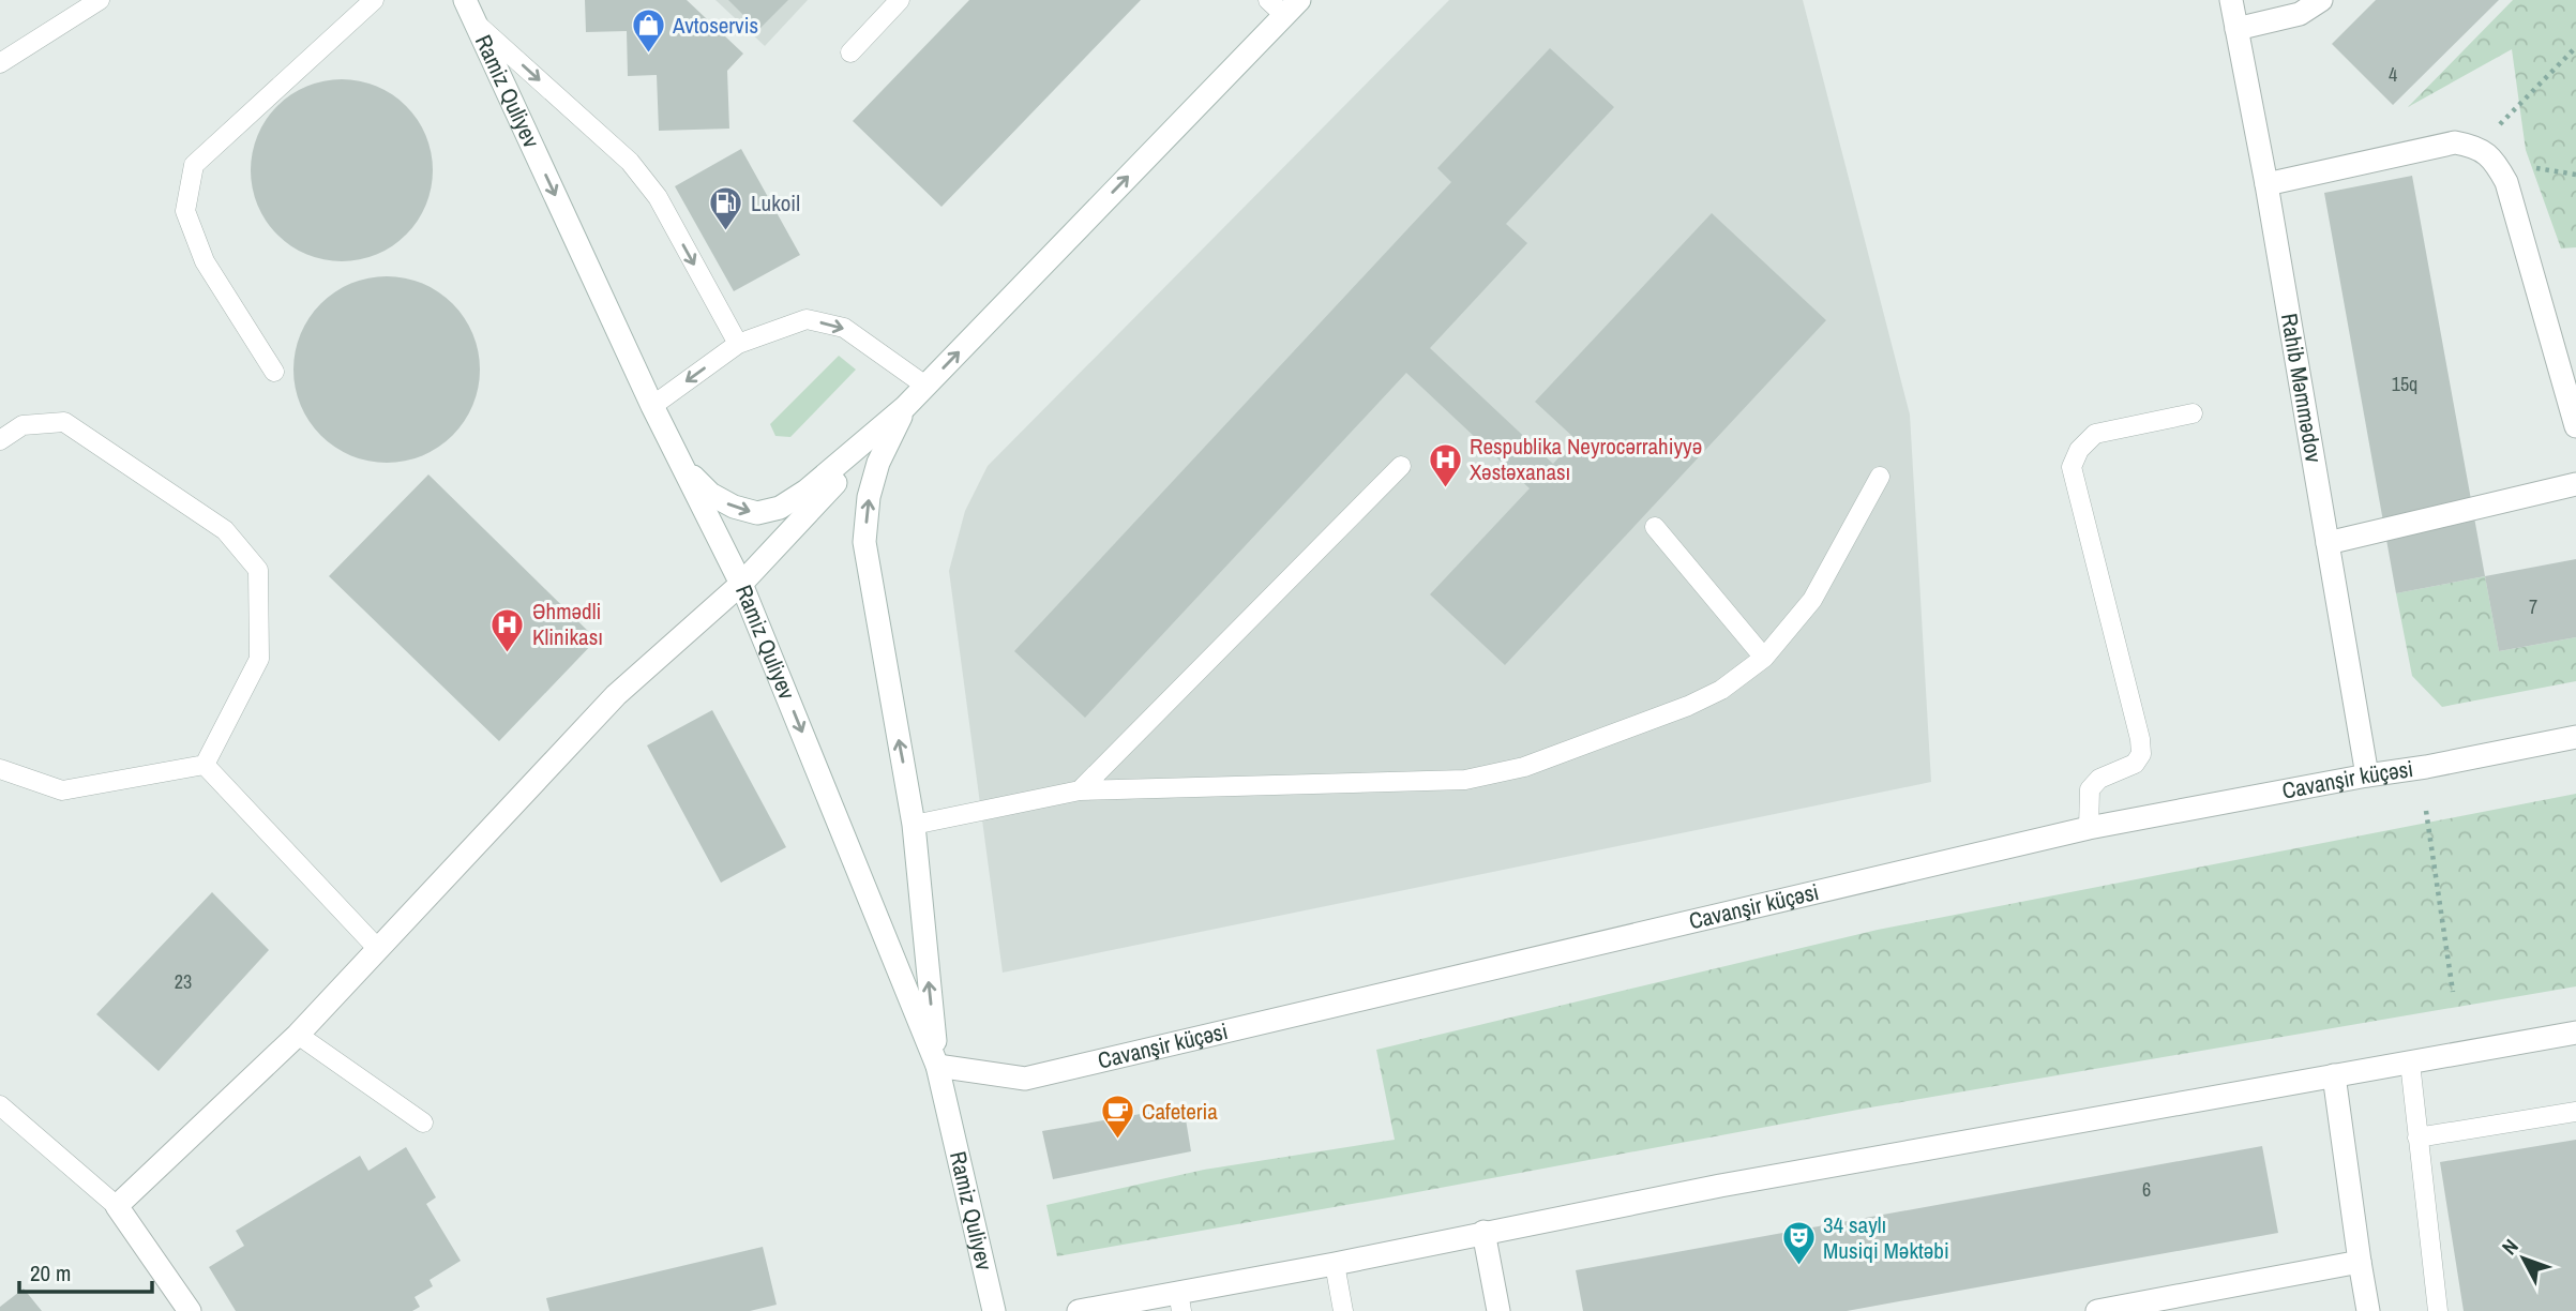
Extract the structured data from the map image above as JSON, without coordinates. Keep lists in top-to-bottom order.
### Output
{
  "streets": {
    "street": ["Ramiz Quliyev", "Rahib Məmmədov", "Cavanşir küçəsi"]
  },
  "crossings": [
    ["Ramiz Quliyev", "Cavanşir küçəsi"],
    ["Rahib Məmmədov", "Cavanşir küçəsi"]
  ],
  "places": {
    "shop": ["Avtoservis"],
    "fuel station": ["Lukoil"],
    "hospital": ["Respublika Neyrocərrahiyyə Xəstəxanası", "Əhmədli Klinikası"],
    "cafe": ["Cafeteria"],
    "theatre": ["34 saylı Musiqi Məktəbi"]
  },
  "house_numbers": [
    "4",
    "15q",
    "7",
    "23",
    "6"
  ],
  "scale_bar": "20 m",
  "north": "top left"
}
